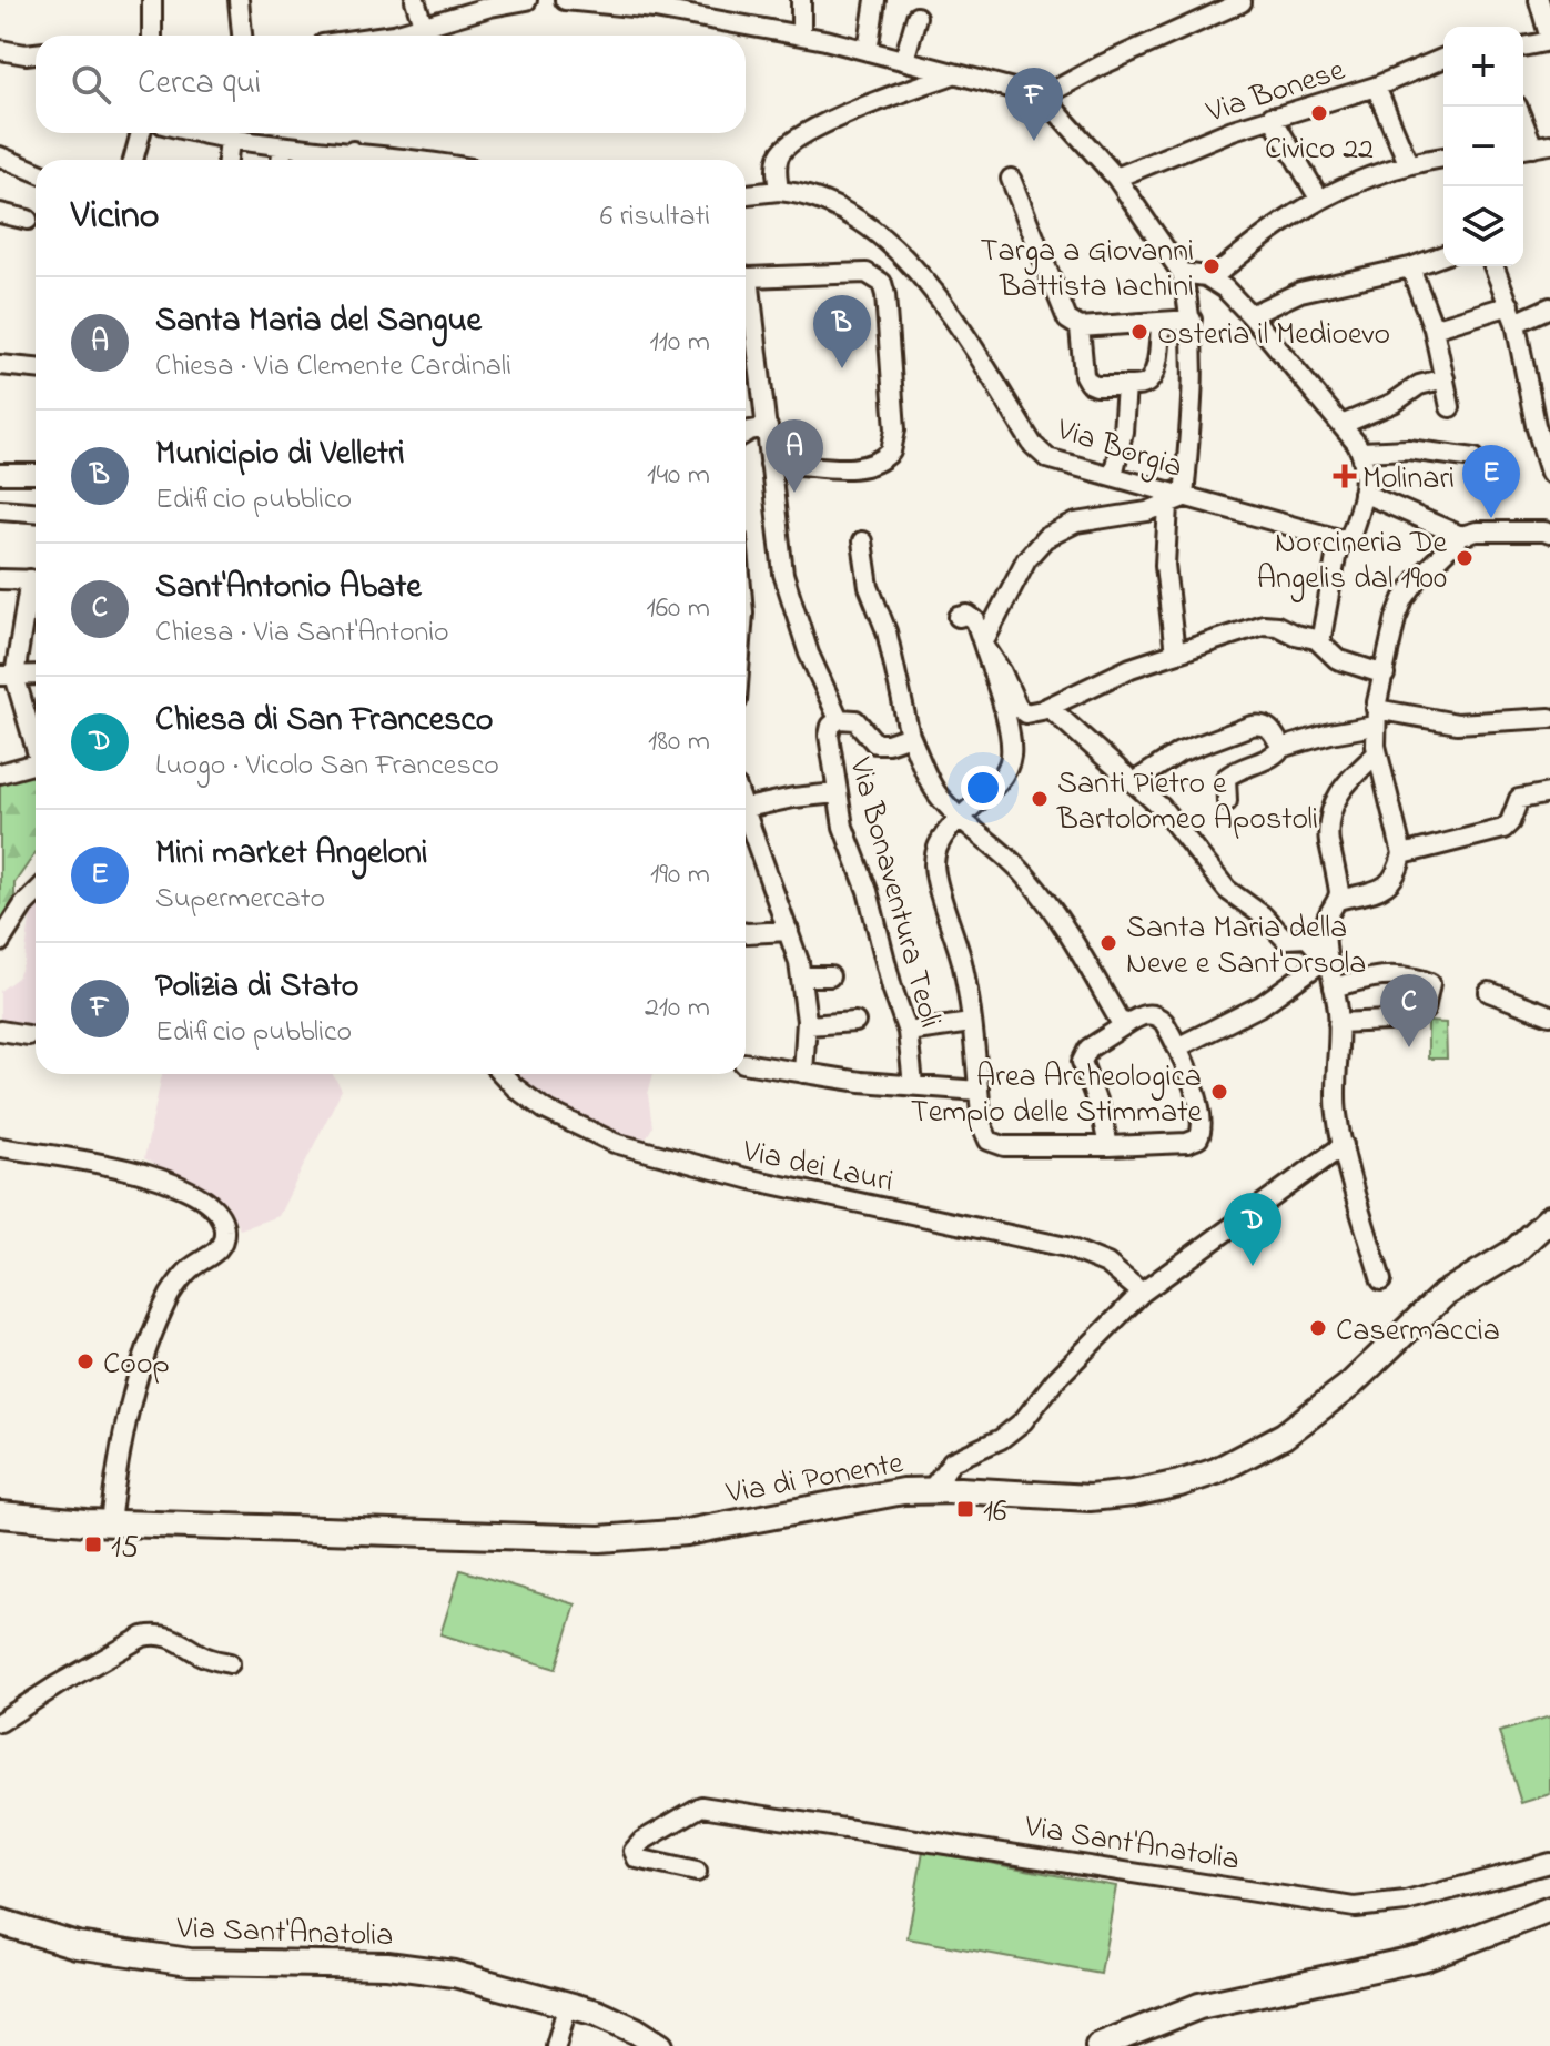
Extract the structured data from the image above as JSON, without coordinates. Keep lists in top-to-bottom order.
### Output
{
  "streets": {
    "main road": ["Via di Ponente", "Via Sant'Anatolia"],
    "street": [
      "Via Bonese",
      "Via Borgia",
      "Via Bonaventura Teoli",
      "Via dei Lauri"
    ]
  },
  "places": {
    "other": [
      "Civico 22",
      "Targa a Giovanni Battista Iachini",
      "Osteria il Medioevo",
      "Norcineria De Angelis dal 1900",
      "Santi Pietro e Bartolomeo Apostoli",
      "Santa Maria della Neve e Sant'Orsola",
      "Area Archeologica Tempio delle Stimmate",
      "Casermaccia",
      "Coop"
    ],
    "health": ["Molinari"],
    "transit": ["16", "15"]
  },
  "page": {
    "map_buttons": ["+", "−"],
    "search": "Cerca qui",
    "pins": [
      "F",
      "B",
      "A",
      "E",
      "C",
      "D"
    ],
    "heading": ["Vicino", "6 risultati"],
    "list": [
      {
        "mark": "A",
        "name": "Santa Maria del Sangue",
        "note": "Chiesa · Via Clemente Cardinali",
        "value": "110 m"
      },
      {
        "mark": "B",
        "name": "Municipio di Velletri",
        "note": "Edificio pubblico",
        "value": "140 m"
      },
      {
        "mark": "C",
        "name": "Sant'Antonio Abate",
        "note": "Chiesa · Via Sant'Antonio",
        "value": "160 m"
      },
      {
        "mark": "D",
        "name": "Chiesa di San Francesco",
        "note": "Luogo · Vicolo San Francesco",
        "value": "180 m"
      },
      {
        "mark": "E",
        "name": "Mini market Angeloni",
        "note": "Supermercato",
        "value": "190 m"
      },
      {
        "mark": "F",
        "name": "Polizia di Stato",
        "note": "Edificio pubblico",
        "value": "210 m"
      }
    ]
  }
}
